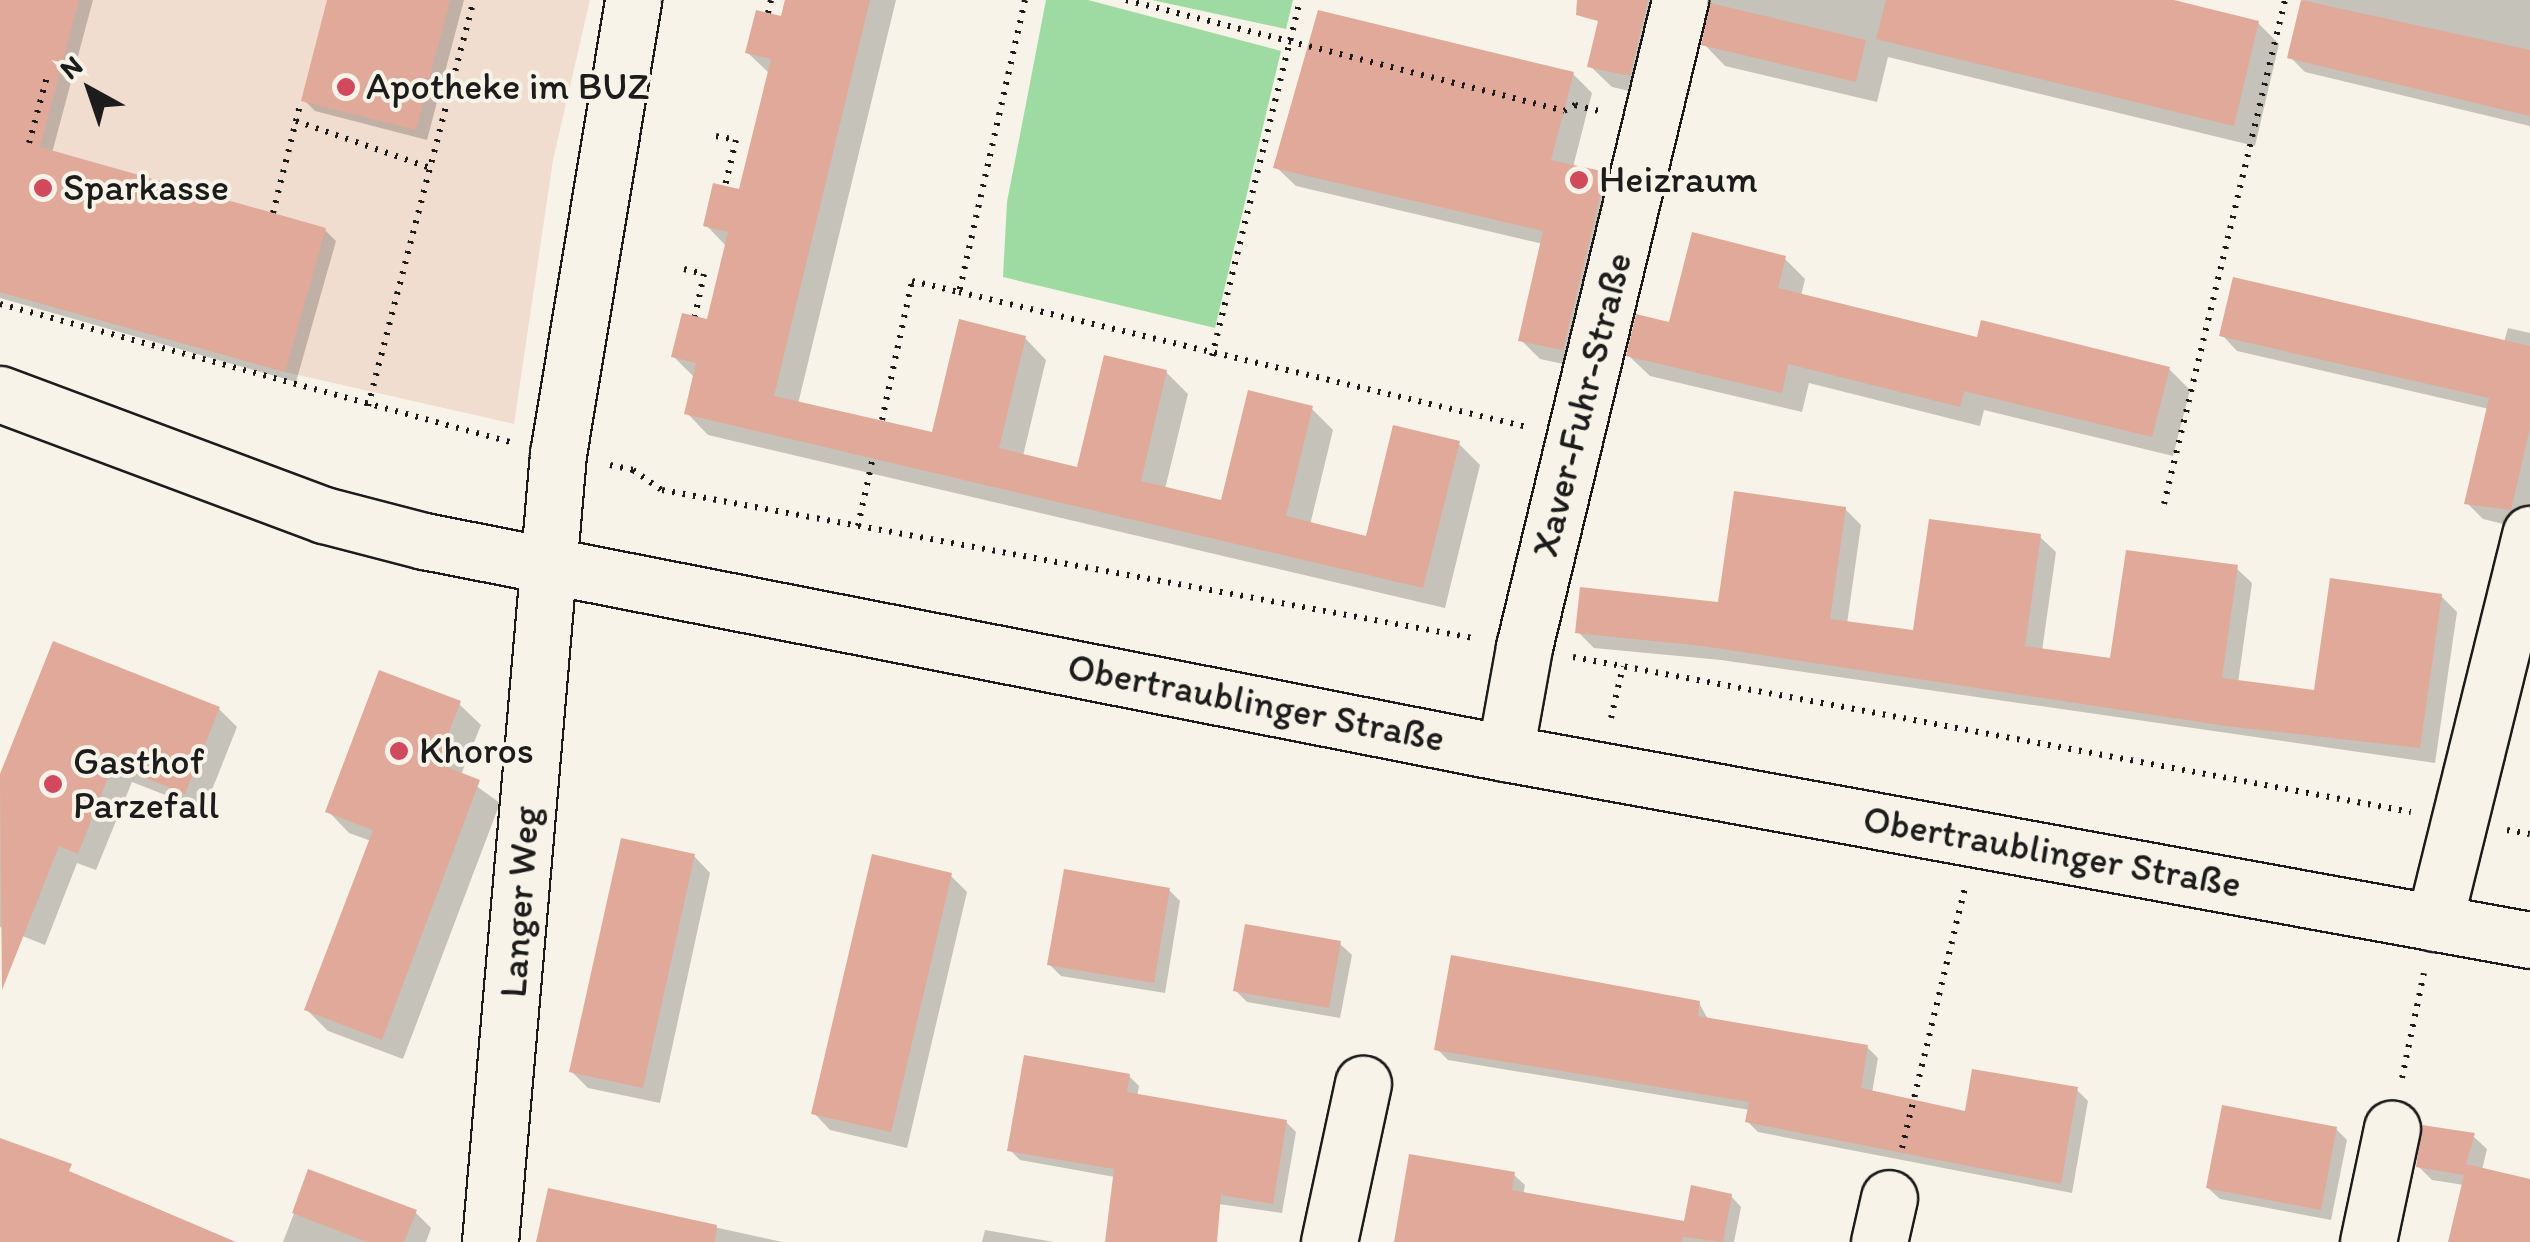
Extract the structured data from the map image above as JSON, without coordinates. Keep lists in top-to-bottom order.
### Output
{
  "streets": {
    "street": ["Xaver-Fuhr-Straße", "Obertraublinger Straße", "Langer Weg"]
  },
  "crossings": [
    ["Xaver-Fuhr-Straße", "Obertraublinger Straße"],
    ["Obertraublinger Straße", "Langer Weg"]
  ],
  "places": [
    "Apotheke im BUZ",
    "Heizraum",
    "Sparkasse",
    "Khoros",
    "Gasthof Parzefall"
  ],
  "north": "top left"
}
